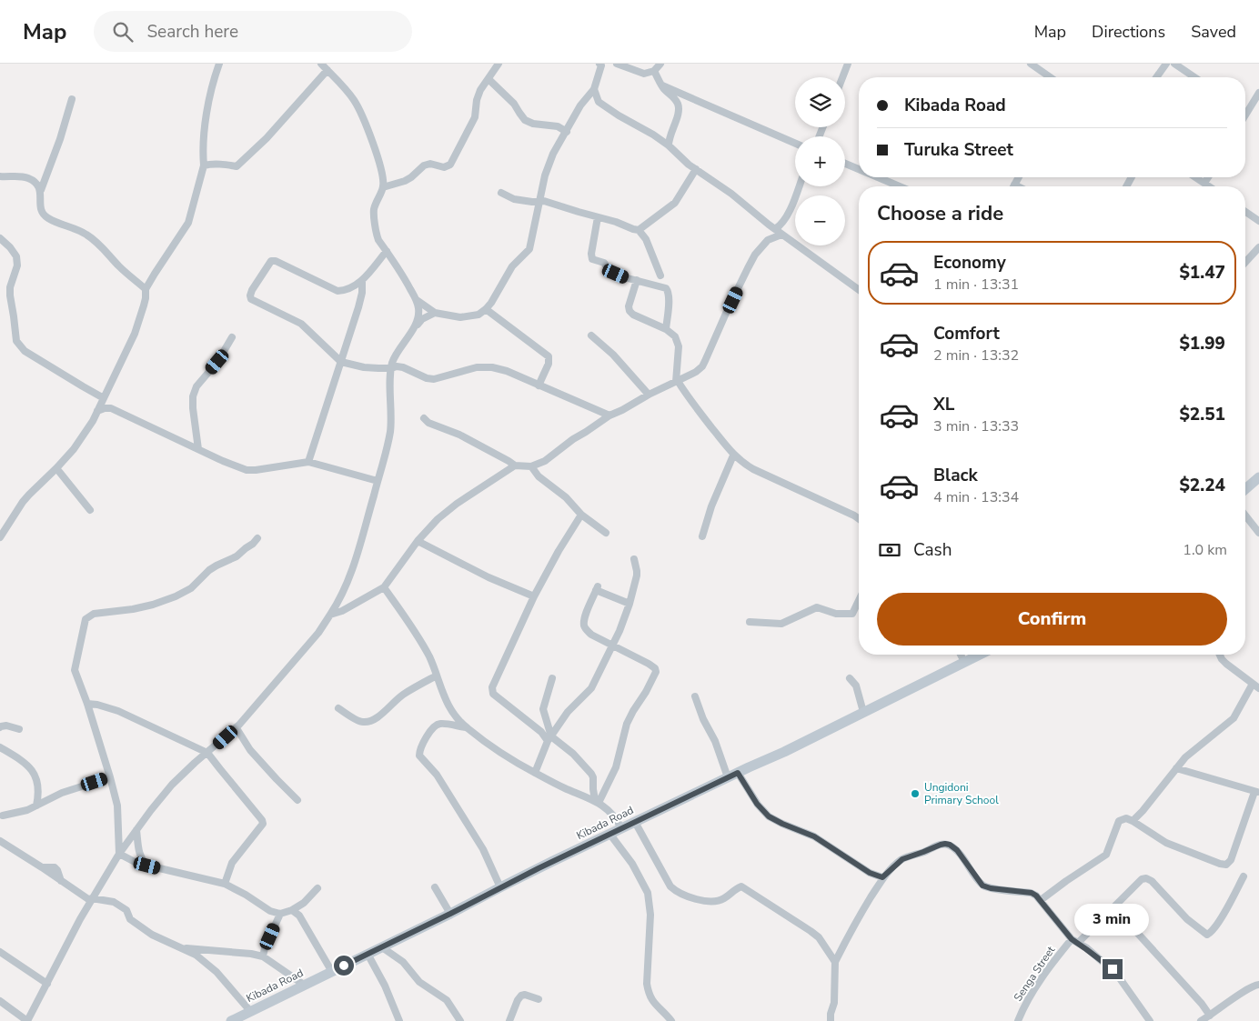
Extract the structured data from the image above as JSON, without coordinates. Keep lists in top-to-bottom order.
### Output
{
  "streets": {
    "main road": ["Kibada Road"],
    "street": ["Senga Street"]
  },
  "places": ["Ungidoni Primary School"],
  "page": {
    "header": "Map",
    "search": "Search here",
    "nav": ["Map", "Directions", "Saved"],
    "map_buttons": ["+", "−"],
    "banner": ["Kibada Road", "Turuka Street"],
    "heading": "Choose a ride",
    "list": [
      {
        "name": "Economy",
        "note": "1 min · 13:31",
        "value": "$1.47"
      },
      {
        "name": "Comfort",
        "note": "2 min · 13:32",
        "value": "$1.99"
      },
      {
        "name": "XL",
        "note": "3 min · 13:33",
        "value": "$2.51"
      },
      {
        "name": "Black",
        "note": "4 min · 13:34",
        "value": "$2.24"
      }
    ],
    "pay": ["Cash", "1.0 km"],
    "buttons": "Confirm",
    "bubble": "3 min"
  }
}
